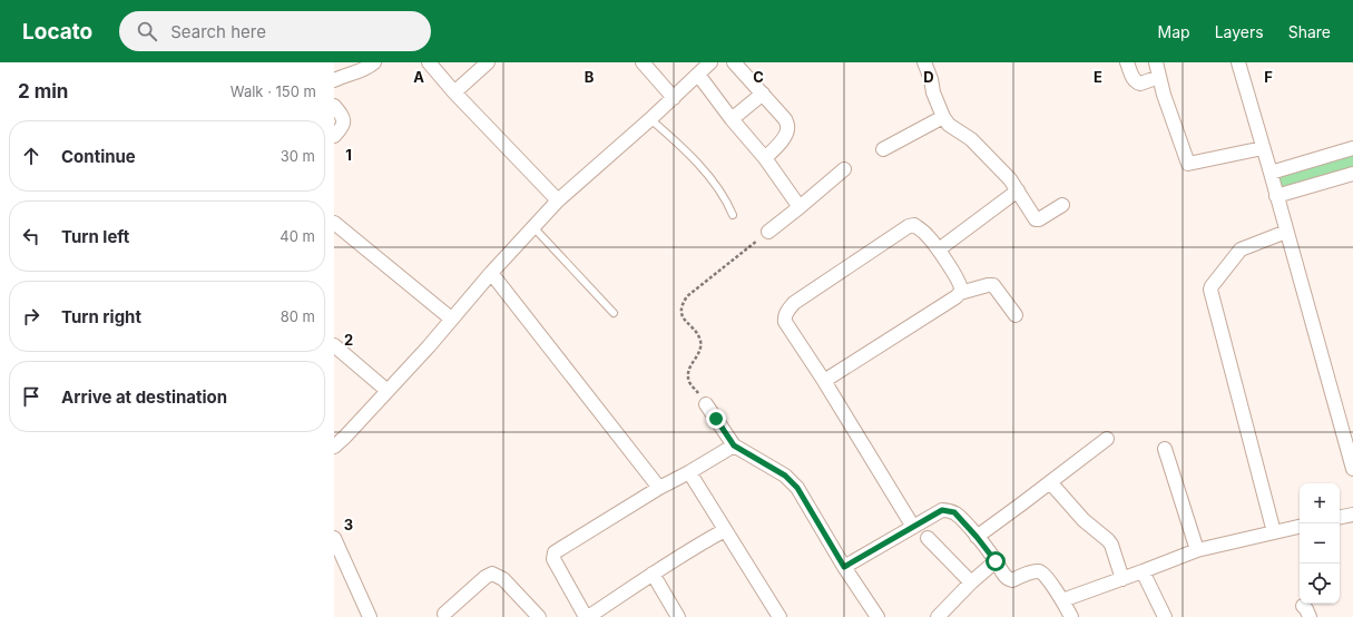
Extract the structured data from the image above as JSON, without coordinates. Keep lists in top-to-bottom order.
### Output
{
  "page": {
    "header": "Locato",
    "search": "Search here",
    "nav": ["Map", "Layers", "Share"],
    "heading": ["2 min", "Walk · 150 m"],
    "list": [
      ["Continue", "30 m"],
      ["Turn left", "40 m"],
      ["Turn right", "80 m"],
      "Arrive at destination"
    ],
    "map_buttons": ["+", "−"]
  },
  "grid": {
    "columns": [
      "A",
      "B",
      "C",
      "D",
      "E",
      "F"
    ],
    "rows": ["1", "2", "3"]
  }
}
